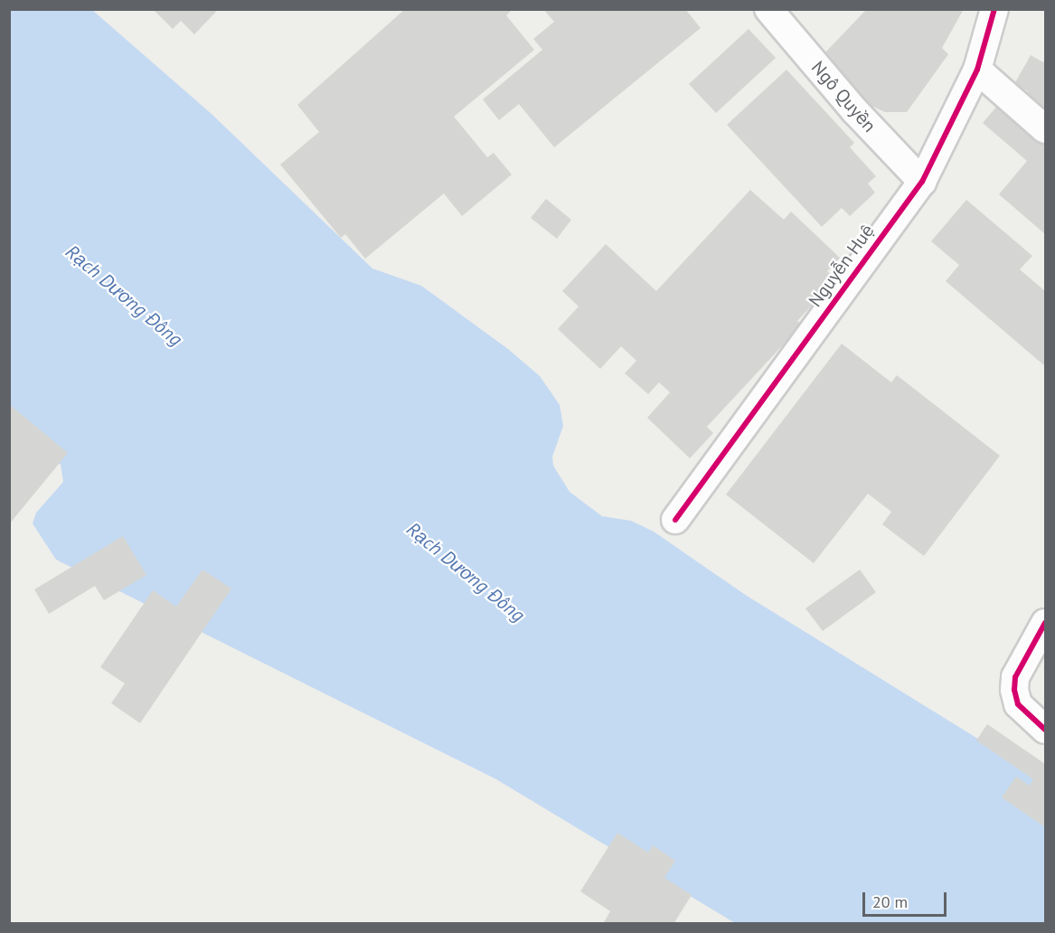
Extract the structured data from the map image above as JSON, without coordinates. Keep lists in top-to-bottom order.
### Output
{
  "streets": {
    "street": ["Ngô Quyền", "Nguyễn Huệ"]
  },
  "crossings": [
    ["Ngô Quyền", "Nguyễn Huệ"]
  ],
  "water": ["Rạch Dương Đông"],
  "scale_bar": "20 m"
}
